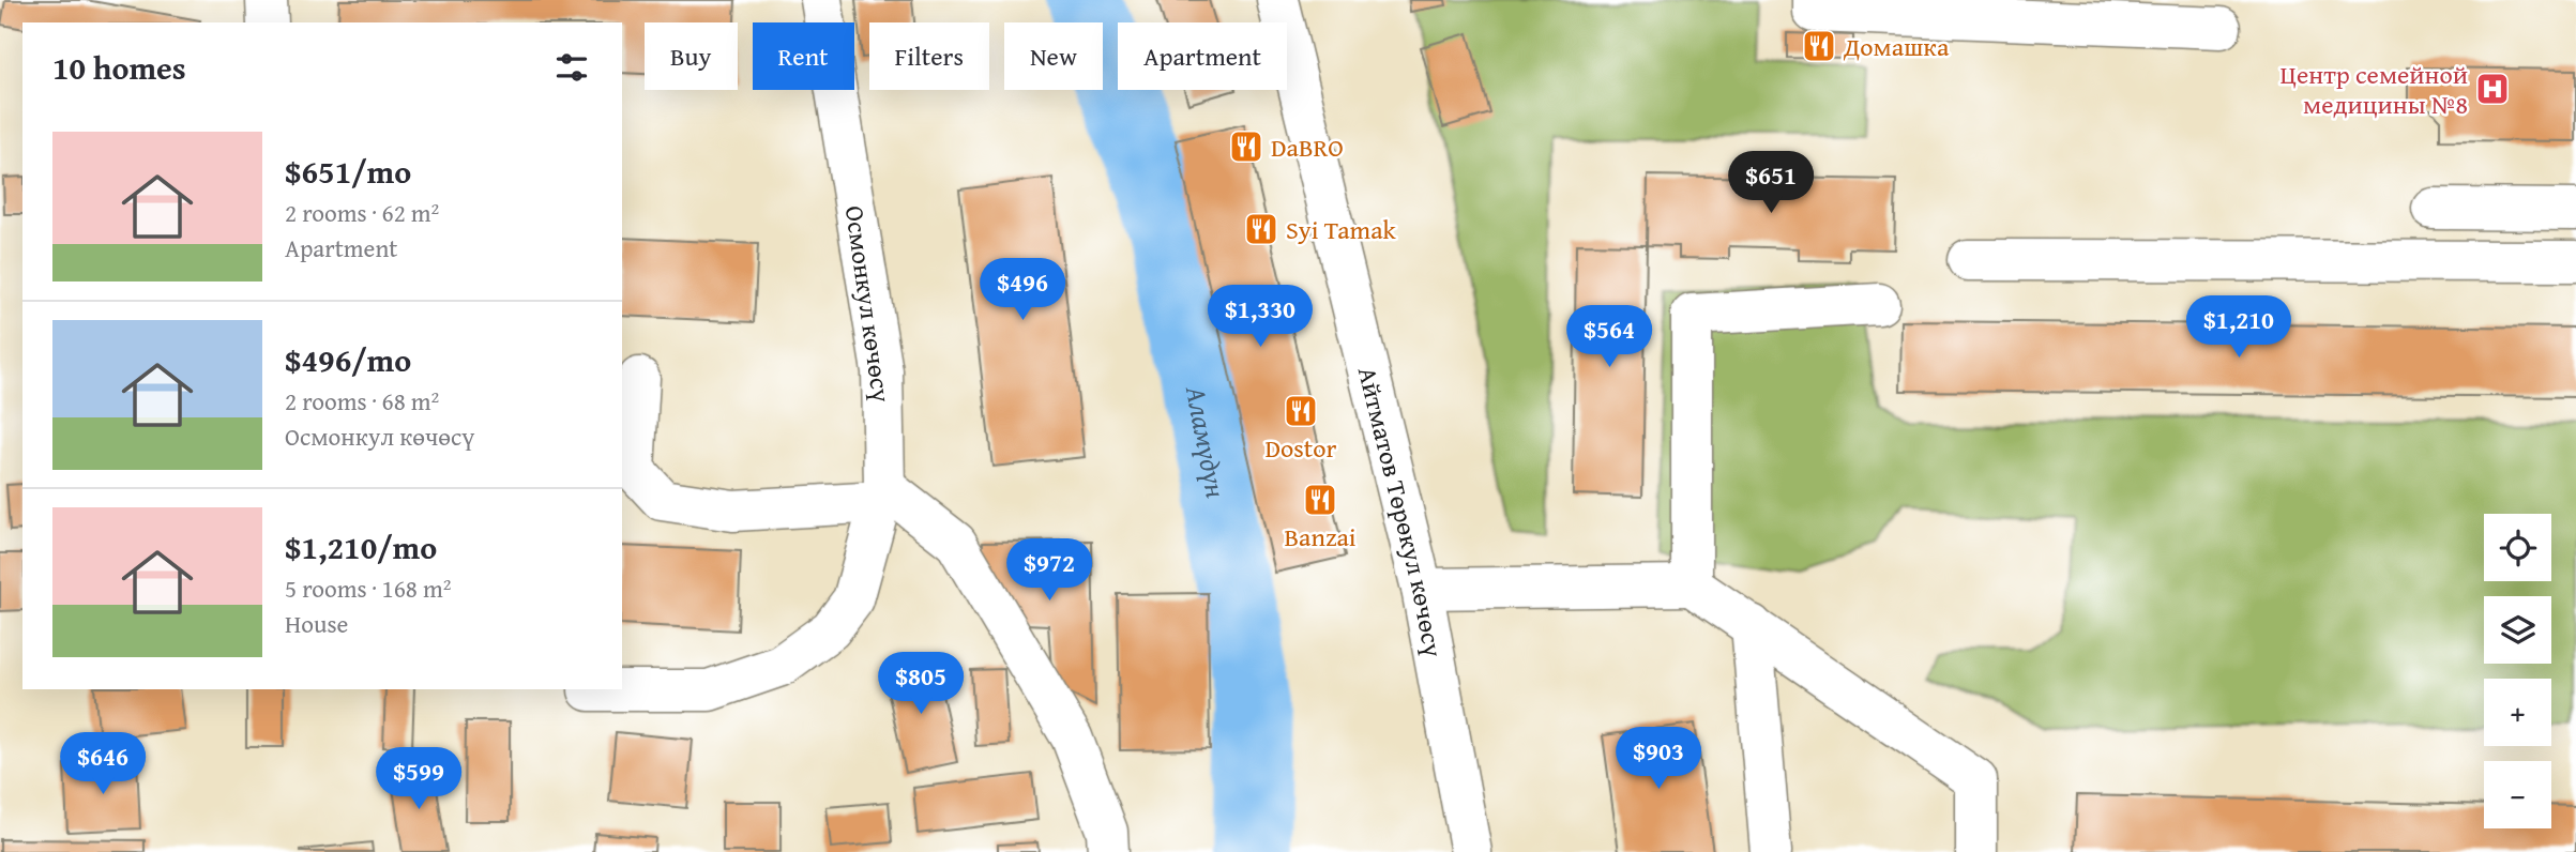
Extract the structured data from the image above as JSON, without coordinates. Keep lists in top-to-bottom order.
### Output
{
  "streets": {
    "street": ["Осмонкул көчөсү", "Айтматов Төрөкул көчөсү"]
  },
  "water": ["Аламүдүн"],
  "places": {
    "restaurant": [
      "Домашка",
      "DaBRO",
      "Syi Tamak",
      "Dostor",
      "Banzai"
    ],
    "hospital": ["Центр семейной медицины №8"]
  },
  "page": {
    "chip": [
      "Buy",
      "Rent",
      "Filters",
      "New",
      "Apartment"
    ],
    "heading": "10 homes",
    "list": [
      {
        "name": "$651/mo",
        "note": "2 rooms · 62 m² · Apartment"
      },
      {
        "name": "$496/mo",
        "note": "2 rooms · 68 m² · Осмонкул көчөсү"
      },
      {
        "name": "$1,210/mo",
        "note": "5 rooms · 168 m² · House"
      }
    ],
    "price": [
      "$651",
      "$496",
      "$1,330",
      "$1,210",
      "$564",
      "$972",
      "$805",
      "$903",
      "$646",
      "$599"
    ],
    "map_buttons": ["+", "−"]
  }
}
